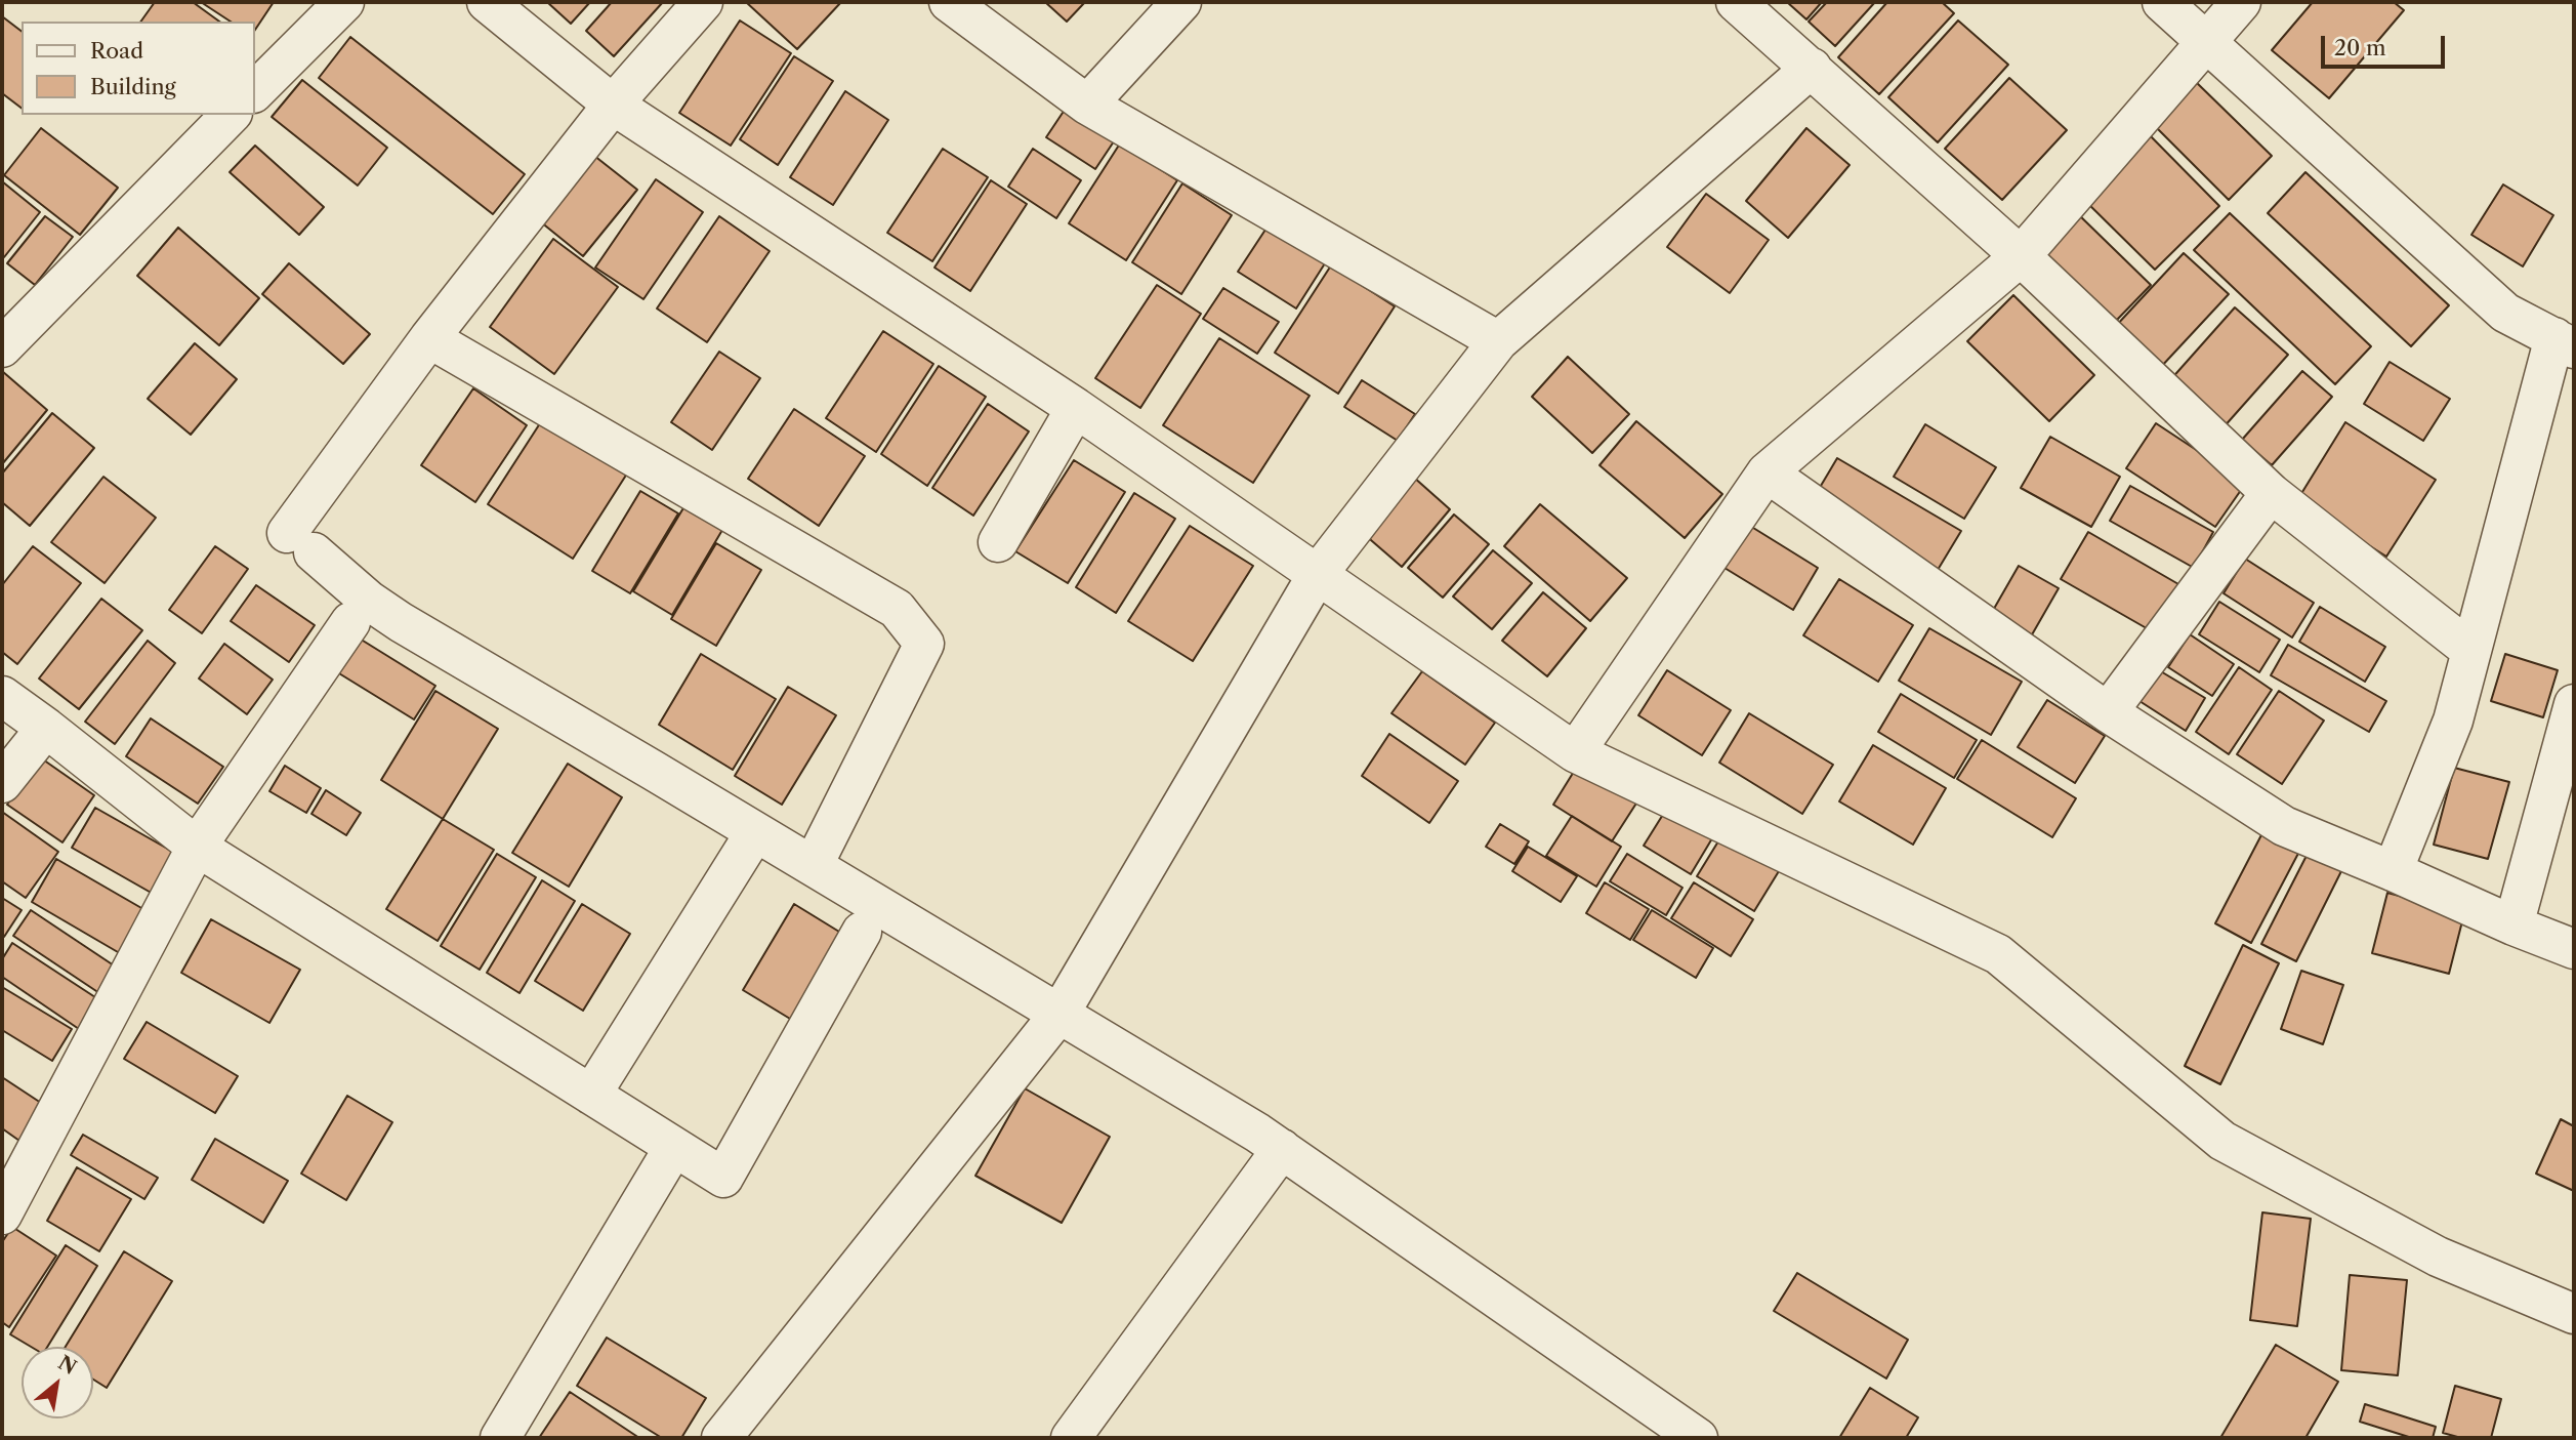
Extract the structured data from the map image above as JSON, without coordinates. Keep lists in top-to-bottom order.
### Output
{
  "legend": ["Road", "Building"],
  "scale_bar": "20 m",
  "north": "top right"
}
